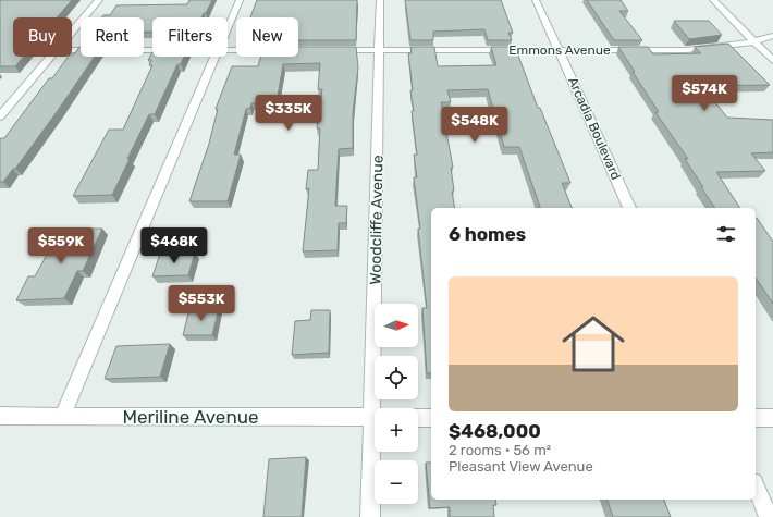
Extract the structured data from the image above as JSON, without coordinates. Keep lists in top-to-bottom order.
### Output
{
  "streets": {
    "street": [
      "Emmons Avenue",
      "Arcadia Boulevard",
      "Woodcliffe Avenue",
      "Meriline Avenue"
    ]
  },
  "crossings": [
    ["Emmons Avenue", "Arcadia Boulevard"],
    ["Emmons Avenue", "Woodcliffe Avenue"]
  ],
  "north": "right",
  "page": {
    "chip": [
      "Buy",
      "Rent",
      "Filters",
      "New"
    ],
    "price": [
      "$574K",
      "$335K",
      "$548K",
      "$559K",
      "$468K",
      "$553K"
    ],
    "heading": "6 homes",
    "list": [
      {
        "name": "$468,000",
        "note": "2 rooms · 56 m² · Pleasant View Avenue"
      }
    ],
    "map_buttons": ["+", "−"]
  }
}
